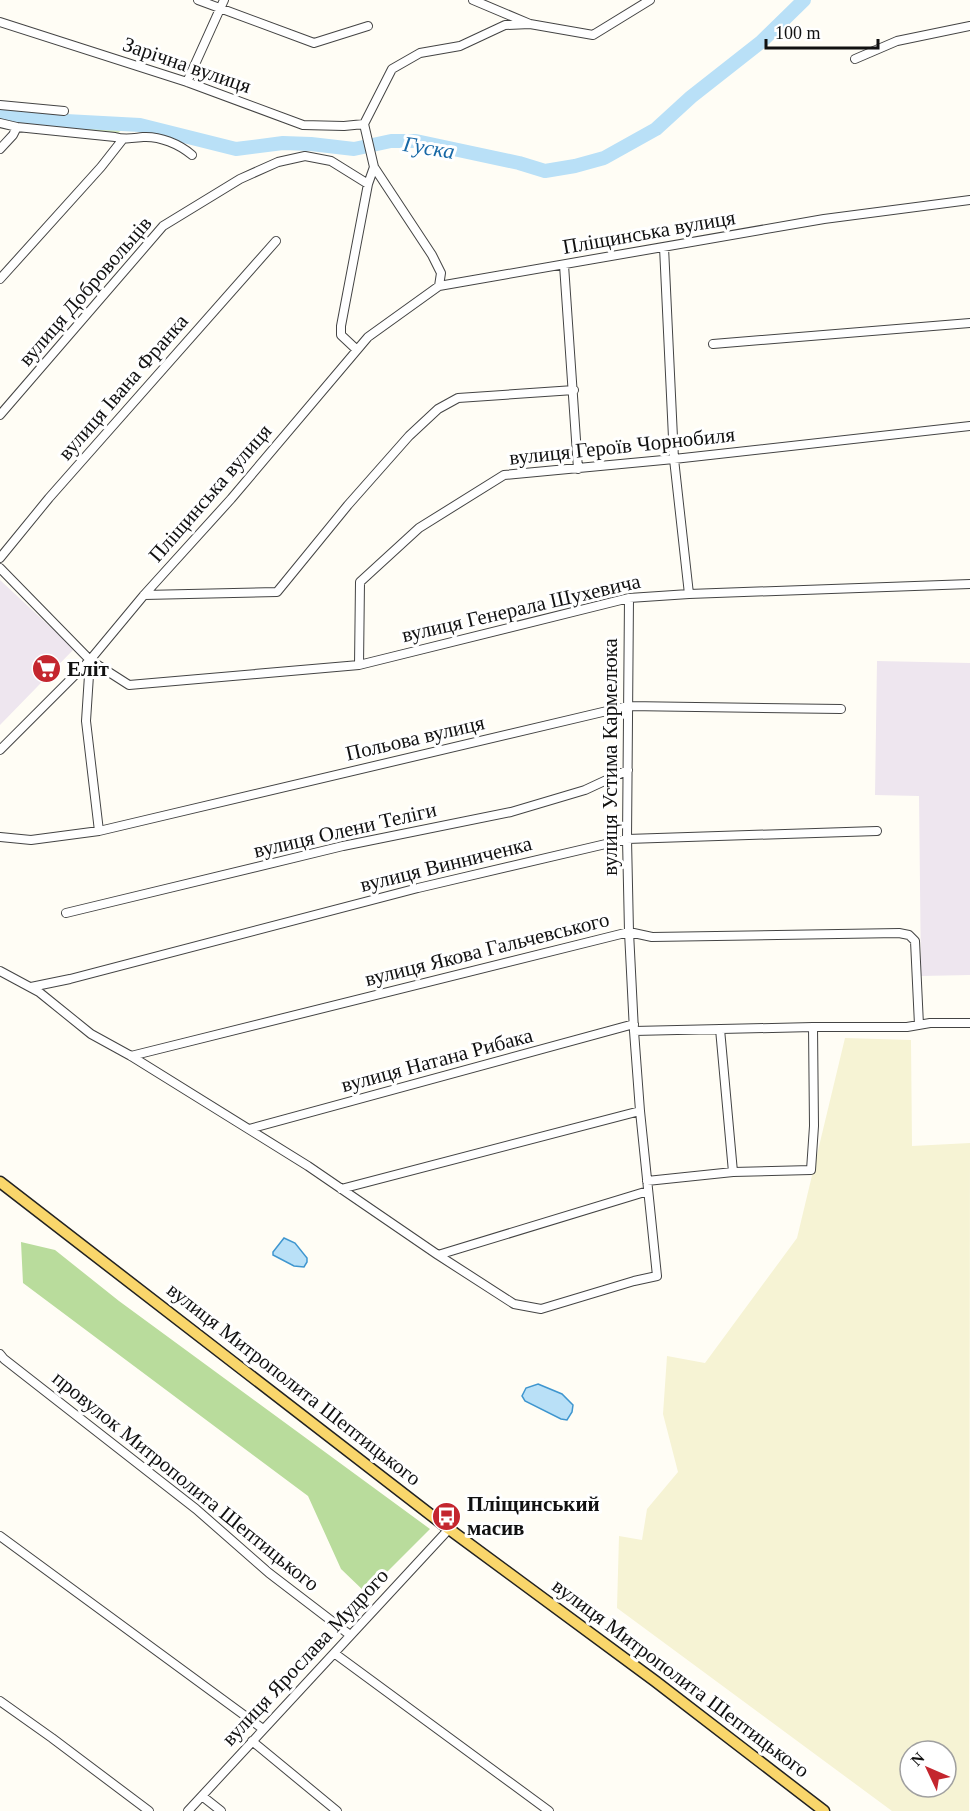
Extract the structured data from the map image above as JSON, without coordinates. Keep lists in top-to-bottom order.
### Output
{
  "streets": {
    "main road": ["вулиця Митрополита Шептицького"],
    "street": [
      "Зарічна вулиця",
      "Пліщинська вулиця",
      "вулиця Добровольців",
      "вулиця Івана Франка",
      "вулиця Героїв Чорнобиля",
      "вулиця Генерала Шухевича",
      "Польова вулиця",
      "вулиця Устима Кармелюка",
      "вулиця Олени Теліги",
      "вулиця Винниченка",
      "вулиця Якова Гальчевського",
      "вулиця Натана Рибака",
      "провулок Митрополита Шептицького",
      "вулиця Ярослава Мудрого"
    ]
  },
  "crossings": [
    ["Пліщинська вулиця", "вулиця Генерала Шухевича"],
    ["вулиця Героїв Чорнобиля", "вулиця Генерала Шухевича"],
    ["вулиця Генерала Шухевича", "вулиця Устима Кармелюка"],
    ["Польова вулиця", "вулиця Устима Кармелюка"],
    ["вулиця Устима Кармелюка", "вулиця Олени Теліги"],
    ["вулиця Устима Кармелюка", "вулиця Винниченка"],
    ["вулиця Устима Кармелюка", "вулиця Якова Гальчевського"],
    ["вулиця Устима Кармелюка", "вулиця Натана Рибака"],
    ["вулиця Якова Гальчевського", "вулиця Натана Рибака"],
    ["вулиця Митрополита Шептицького", "вулиця Ярослава Мудрого"],
    ["провулок Митрополита Шептицького", "вулиця Ярослава Мудрого"]
  ],
  "water": ["Гуска"],
  "places": {
    "supermarket": ["Еліт"],
    "bus stop": ["Пліщинський масив"]
  },
  "scale_bar": "100 m",
  "north": "top left"
}
